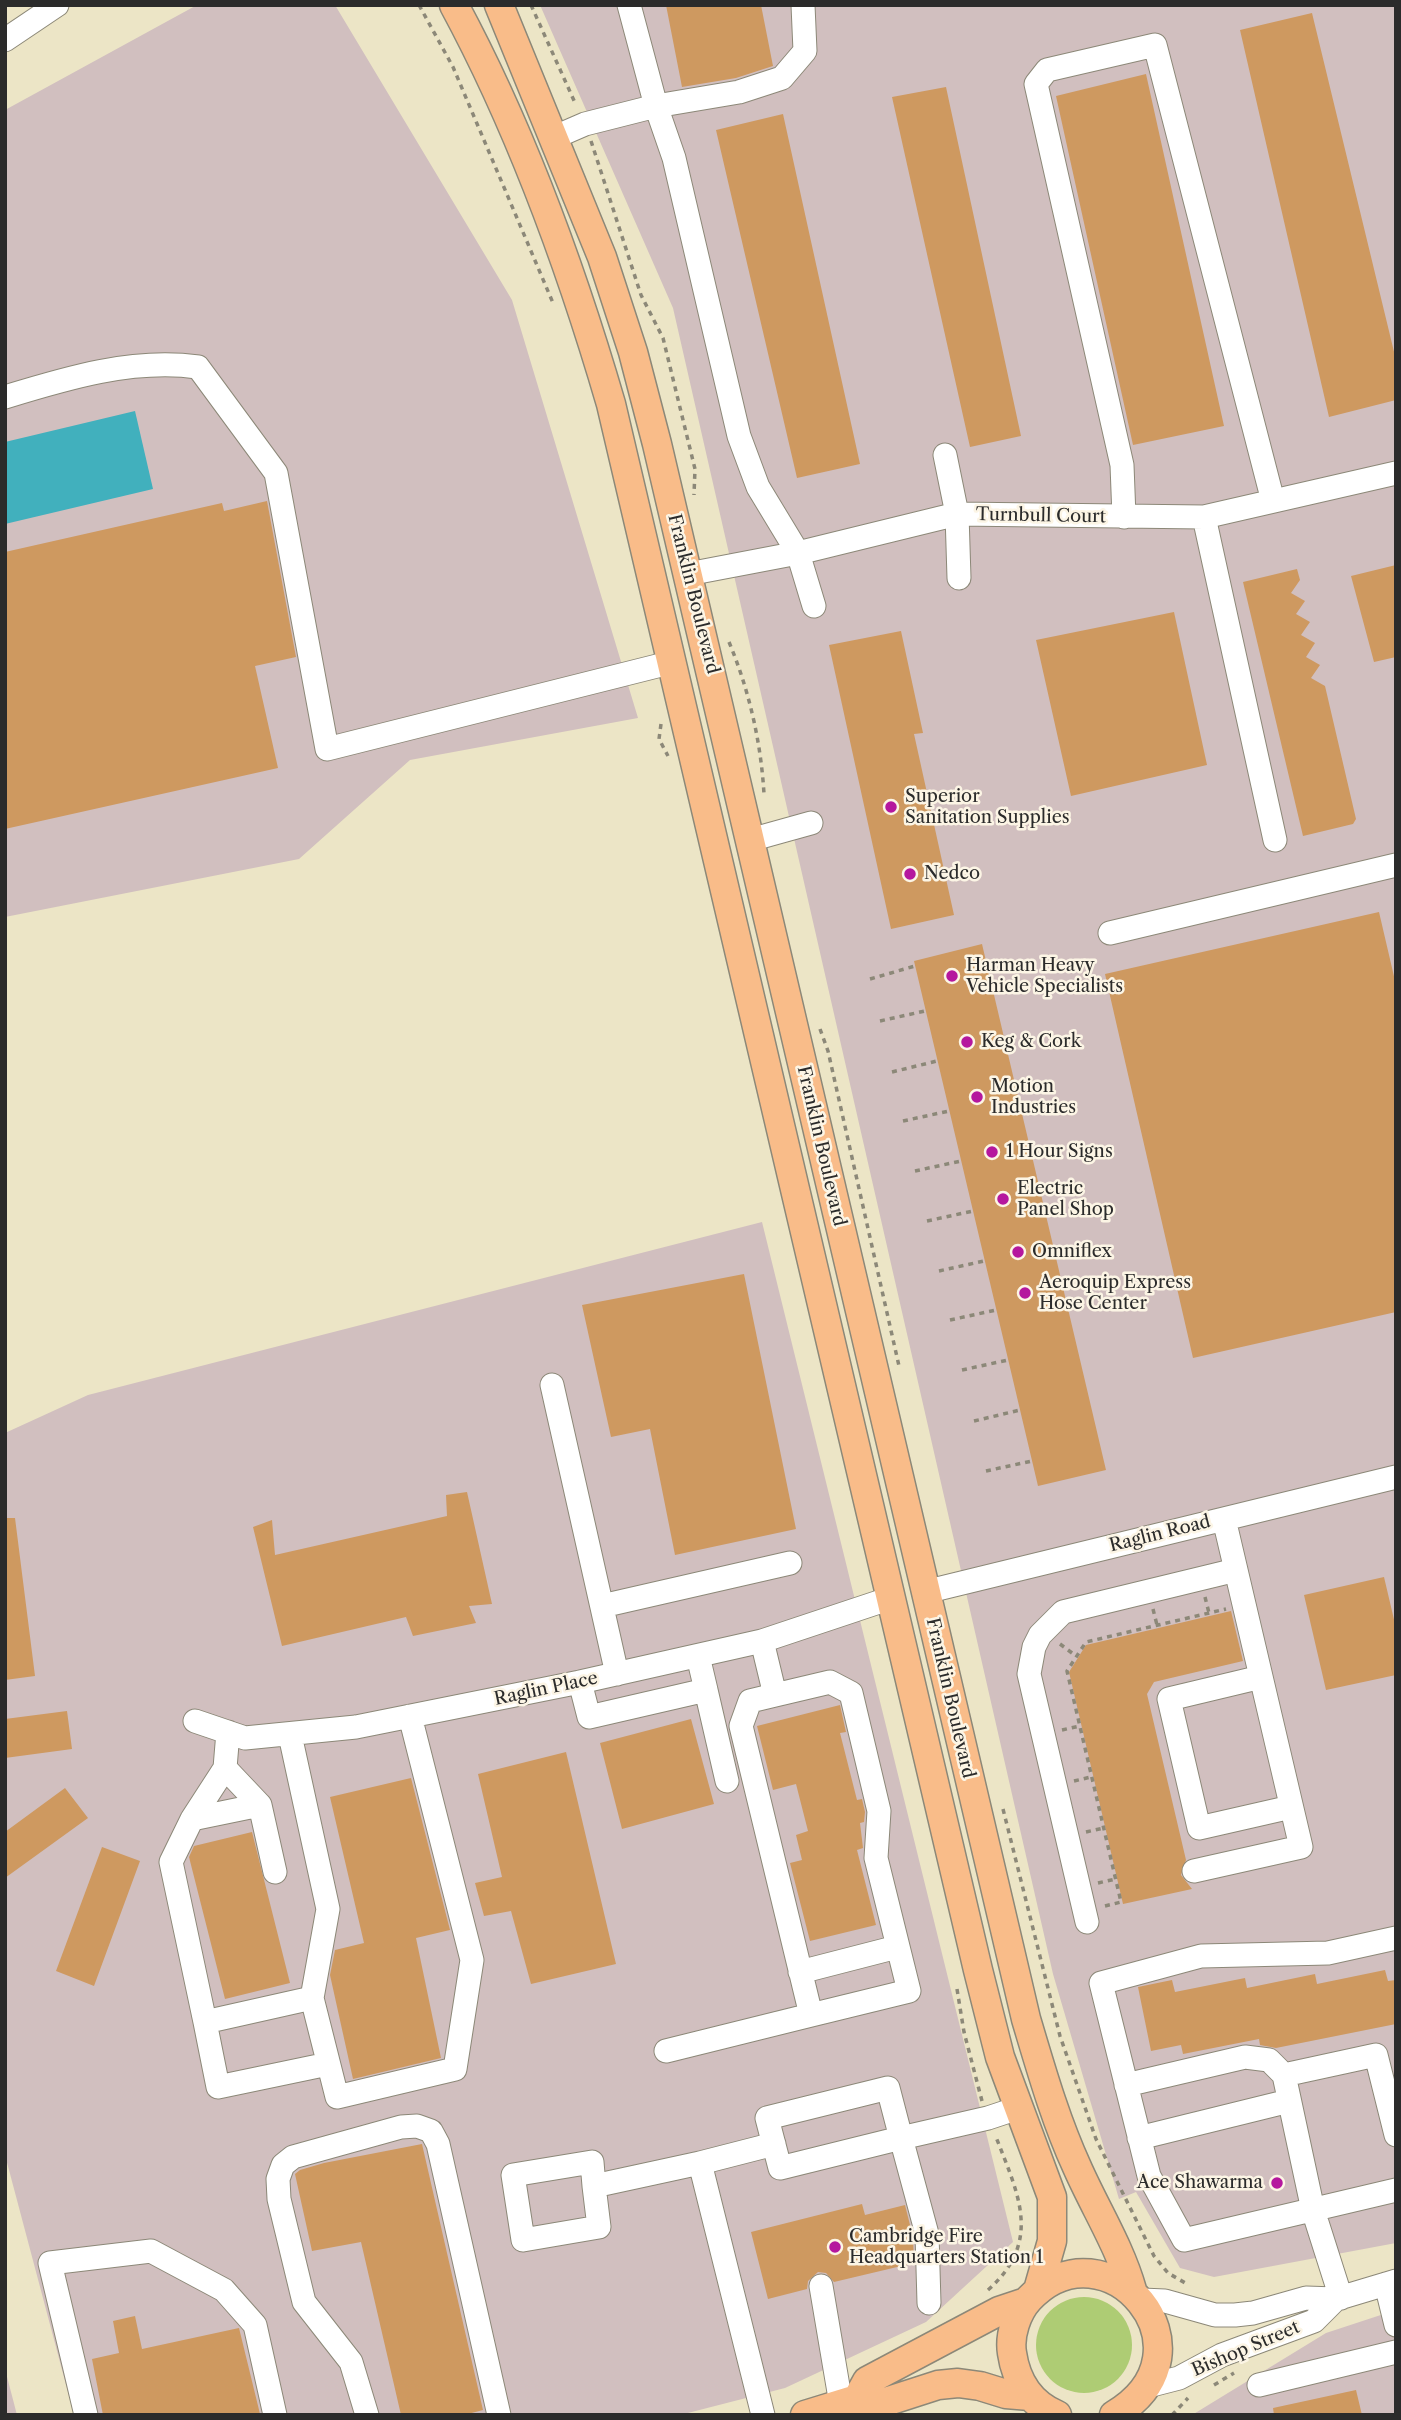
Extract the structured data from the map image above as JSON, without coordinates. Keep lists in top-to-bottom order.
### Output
{
  "streets": {
    "main road": ["Franklin Boulevard"],
    "street": [
      "Turnbull Court",
      "Raglin Road",
      "Raglin Place",
      "Bishop Street"
    ]
  },
  "crossings": [
    ["Turnbull Court", "Franklin Boulevard"],
    ["Franklin Boulevard", "Raglin Road"],
    ["Franklin Boulevard", "Raglin Place"],
    ["Franklin Boulevard", "Bishop Street"]
  ],
  "places": [
    "Superior Sanitation Supplies",
    "Nedco",
    "Harman Heavy Vehicle Specialists",
    "Keg & Cork",
    "Motion Industries",
    "1 Hour Signs",
    "Electric Panel Shop",
    "Omniflex",
    "Aeroquip Express Hose Center",
    "Ace Shawarma",
    "Cambridge Fire Headquarters Station 1"
  ]
}
